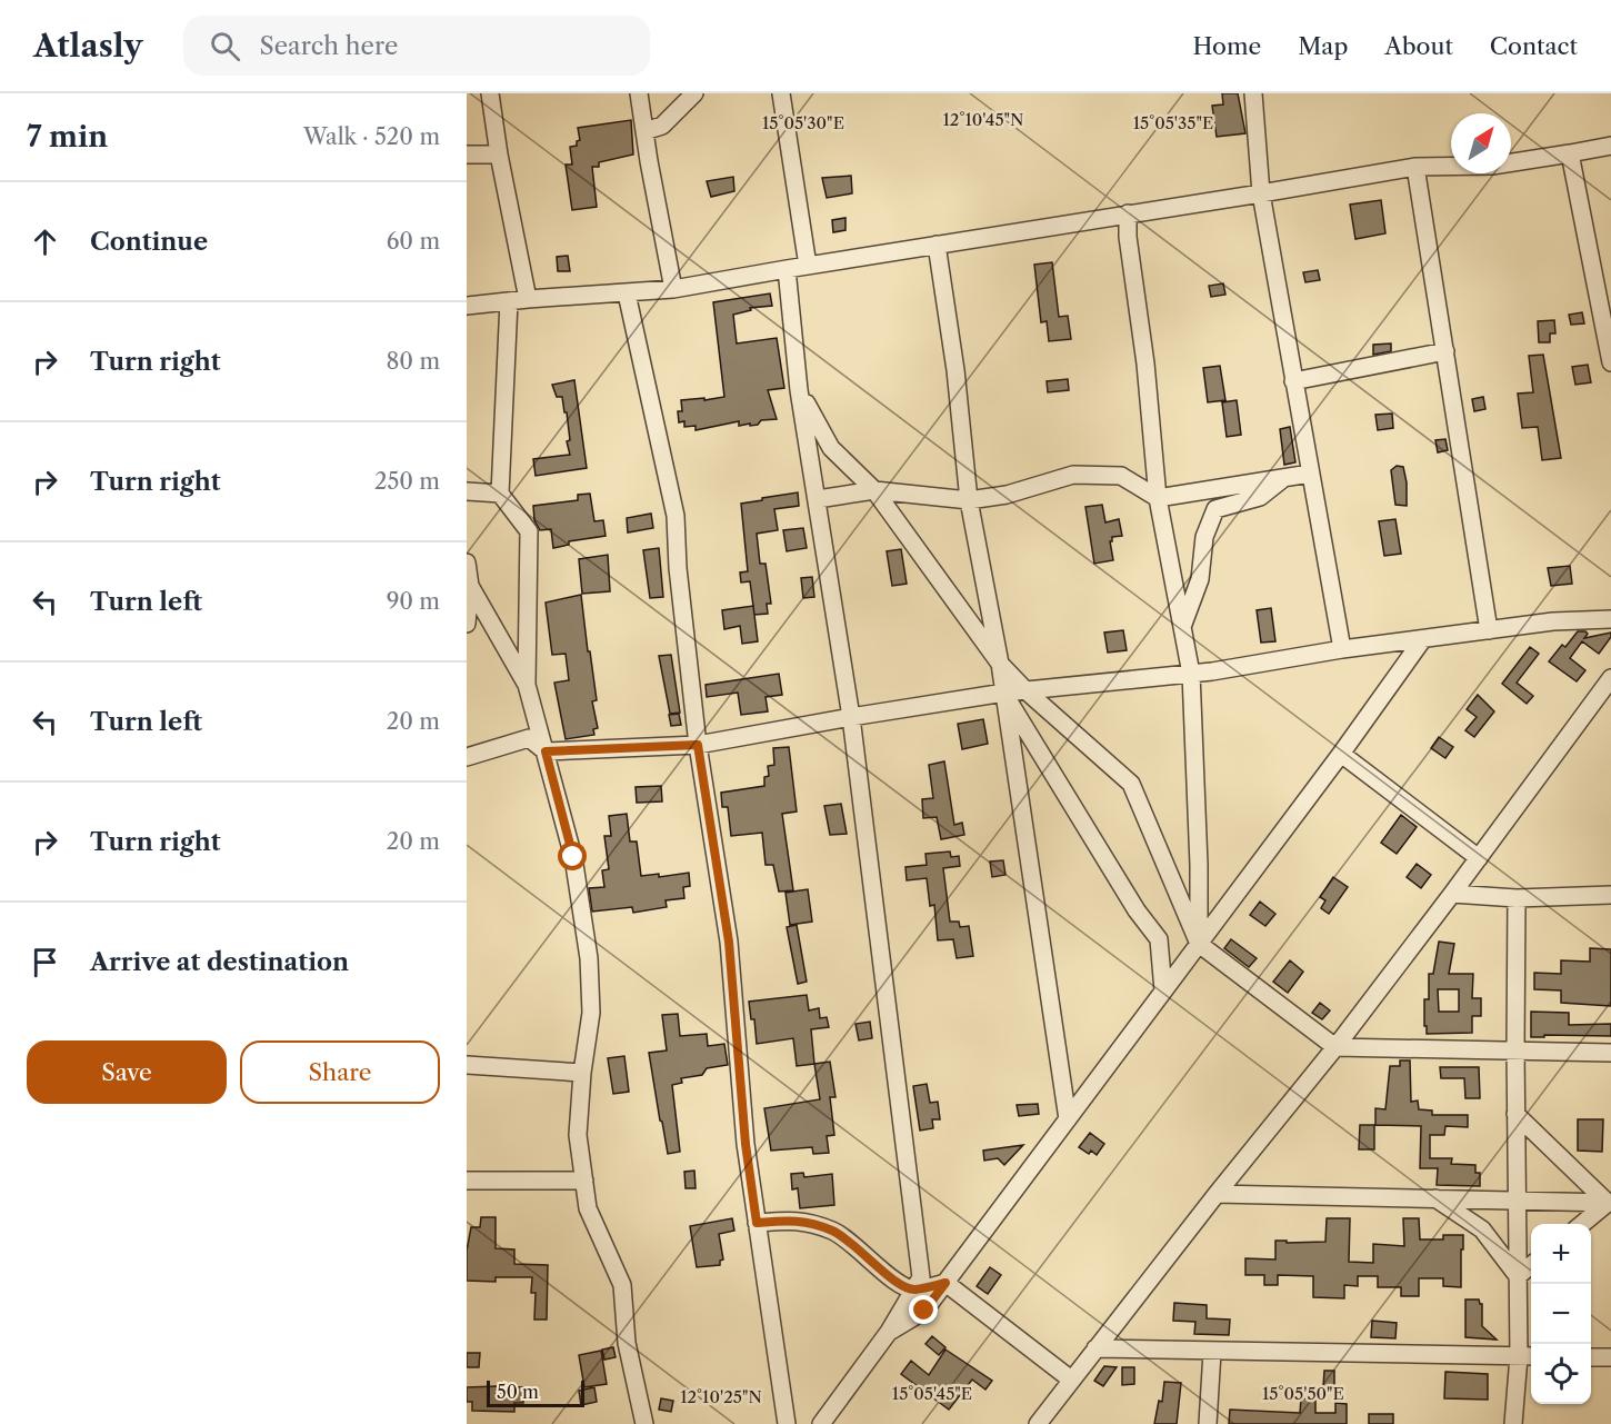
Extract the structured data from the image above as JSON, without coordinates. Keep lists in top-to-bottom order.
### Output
{
  "scale_bar": "50 m",
  "north": "top right",
  "page": {
    "header": "Atlasly",
    "search": "Search here",
    "nav": [
      "Home",
      "Map",
      "About",
      "Contact"
    ],
    "heading": ["7 min", "Walk · 520 m"],
    "list": [
      ["Continue", "60 m"],
      ["Turn right", "80 m"],
      ["Turn right", "250 m"],
      ["Turn left", "90 m"],
      ["Turn left", "20 m"],
      ["Turn right", "20 m"],
      "Arrive at destination"
    ],
    "buttons": ["Save", "Share"],
    "map_buttons": ["+", "−"],
    "scale": "50 m"
  },
  "coordinates": [
    "12°10'45\"N",
    "15°05'30\"E",
    "15°05'35\"E",
    "15°05'45\"E",
    "15°05'50\"E",
    "12°10'25\"N"
  ]
}
